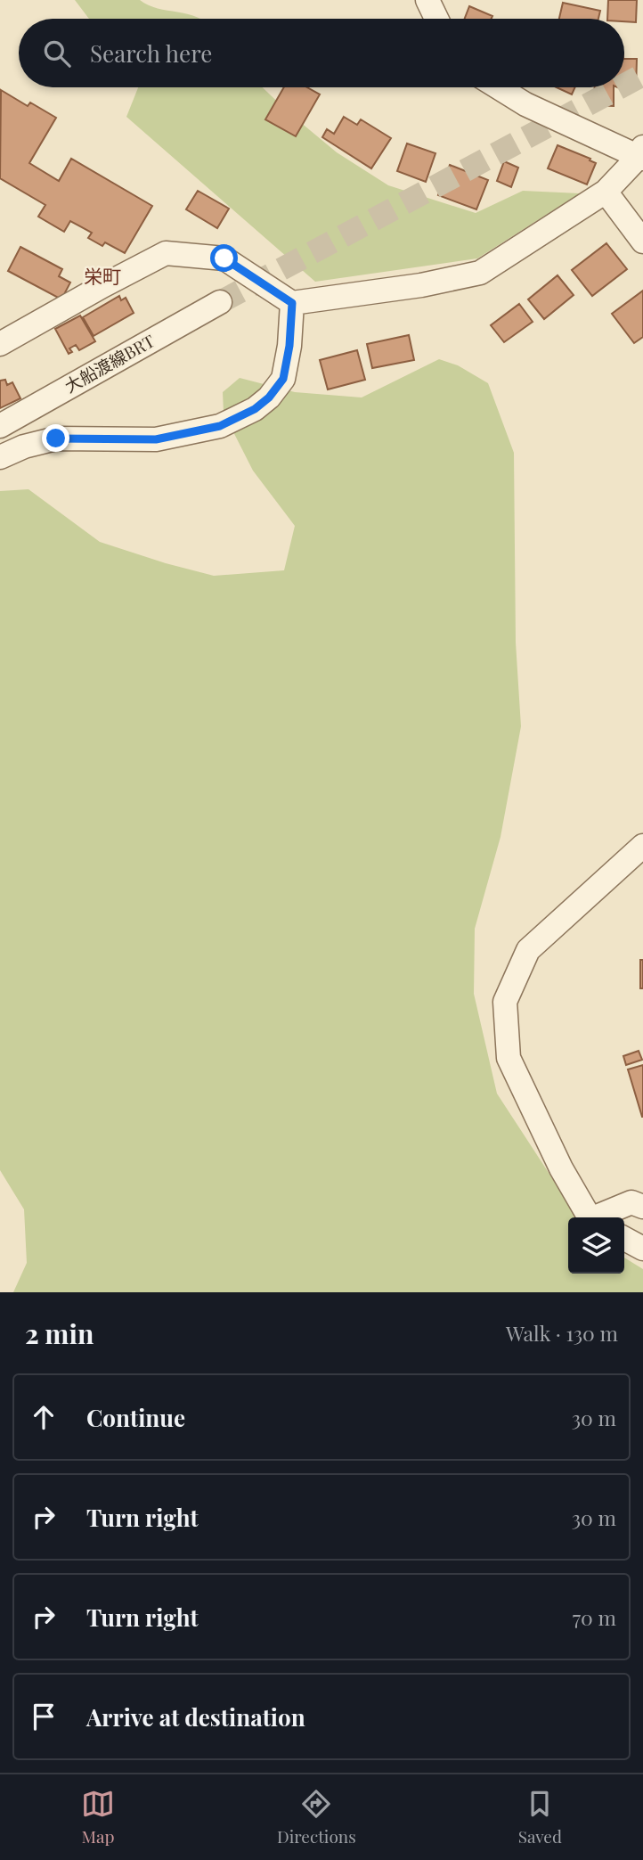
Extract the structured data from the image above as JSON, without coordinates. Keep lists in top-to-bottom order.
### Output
{
  "streets": {
    "street": ["大船渡線BRT"]
  },
  "districts": ["栄町"],
  "page": {
    "search": "Search here",
    "heading": ["2 min", "Walk · 130 m"],
    "list": [
      ["Continue", "30 m"],
      ["Turn right", "30 m"],
      ["Turn right", "70 m"],
      "Arrive at destination"
    ],
    "nav": ["Map", "Directions", "Saved"]
  }
}
